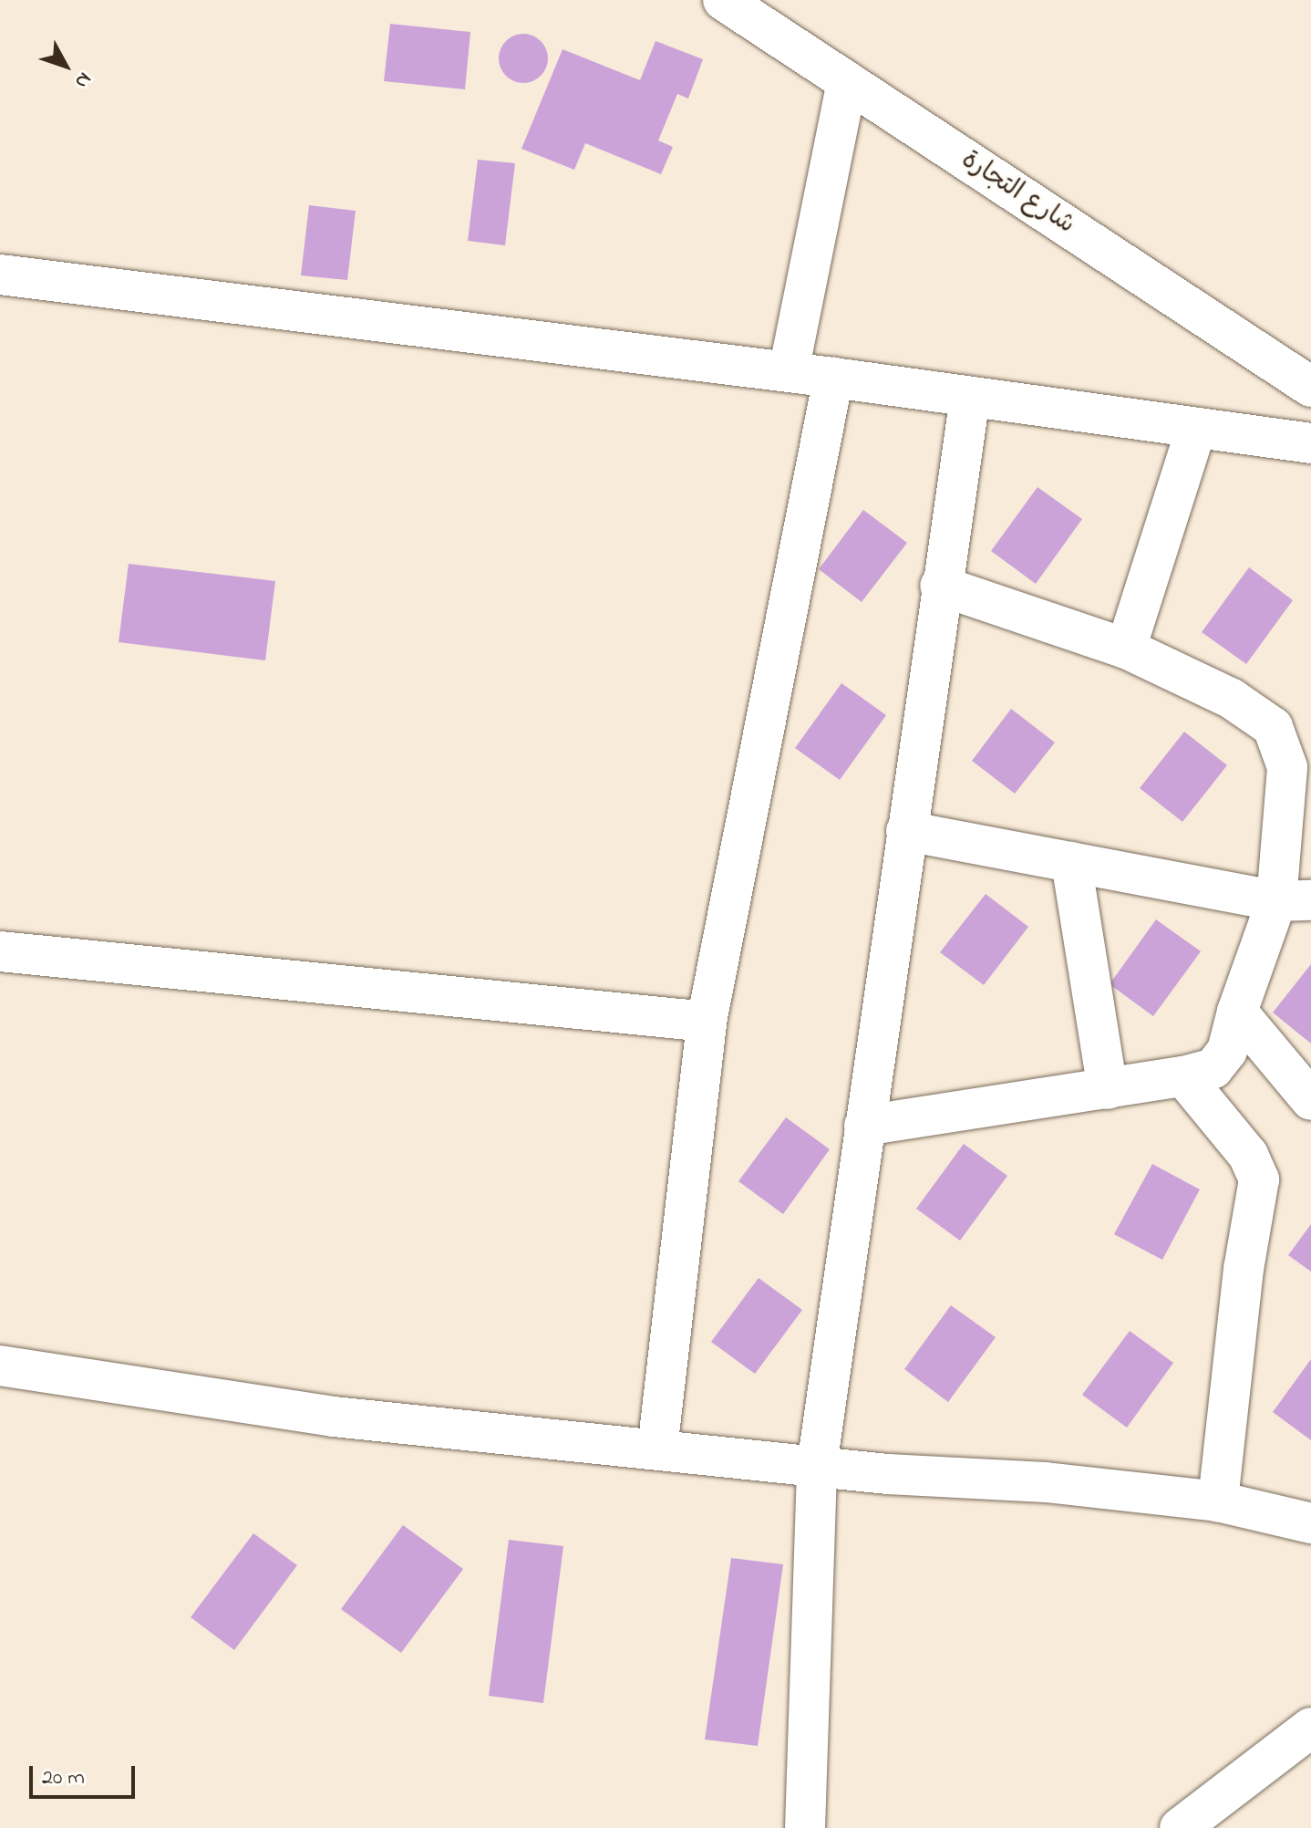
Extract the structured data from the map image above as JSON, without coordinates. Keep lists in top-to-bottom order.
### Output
{
  "streets": {
    "street": ["شارع التجارة"]
  },
  "scale_bar": "20 m",
  "north": "bottom right"
}
